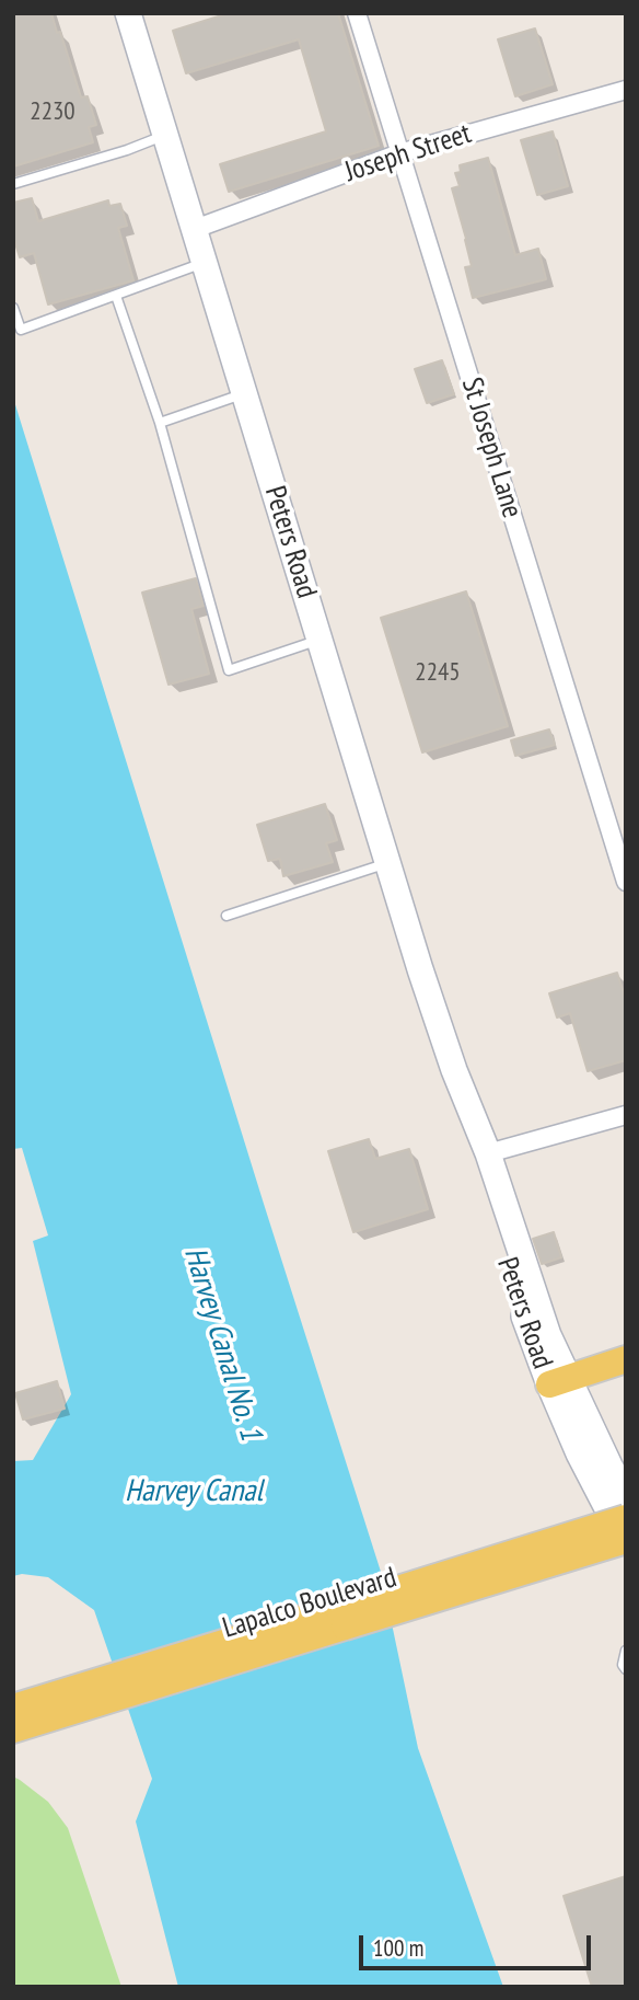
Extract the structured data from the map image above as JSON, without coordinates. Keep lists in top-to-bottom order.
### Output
{
  "streets": {
    "main road": ["Peters Road", "Lapalco Boulevard"],
    "street": ["Joseph Street", "St Joseph Lane"]
  },
  "crossings": [
    ["Joseph Street", "St Joseph Lane"],
    ["Joseph Street", "Peters Road"],
    ["Peters Road", "Lapalco Boulevard"]
  ],
  "water": ["Harvey Canal No. 1", "Harvey Canal"],
  "house_numbers": ["2230", "2245"],
  "scale_bar": "100 m"
}
